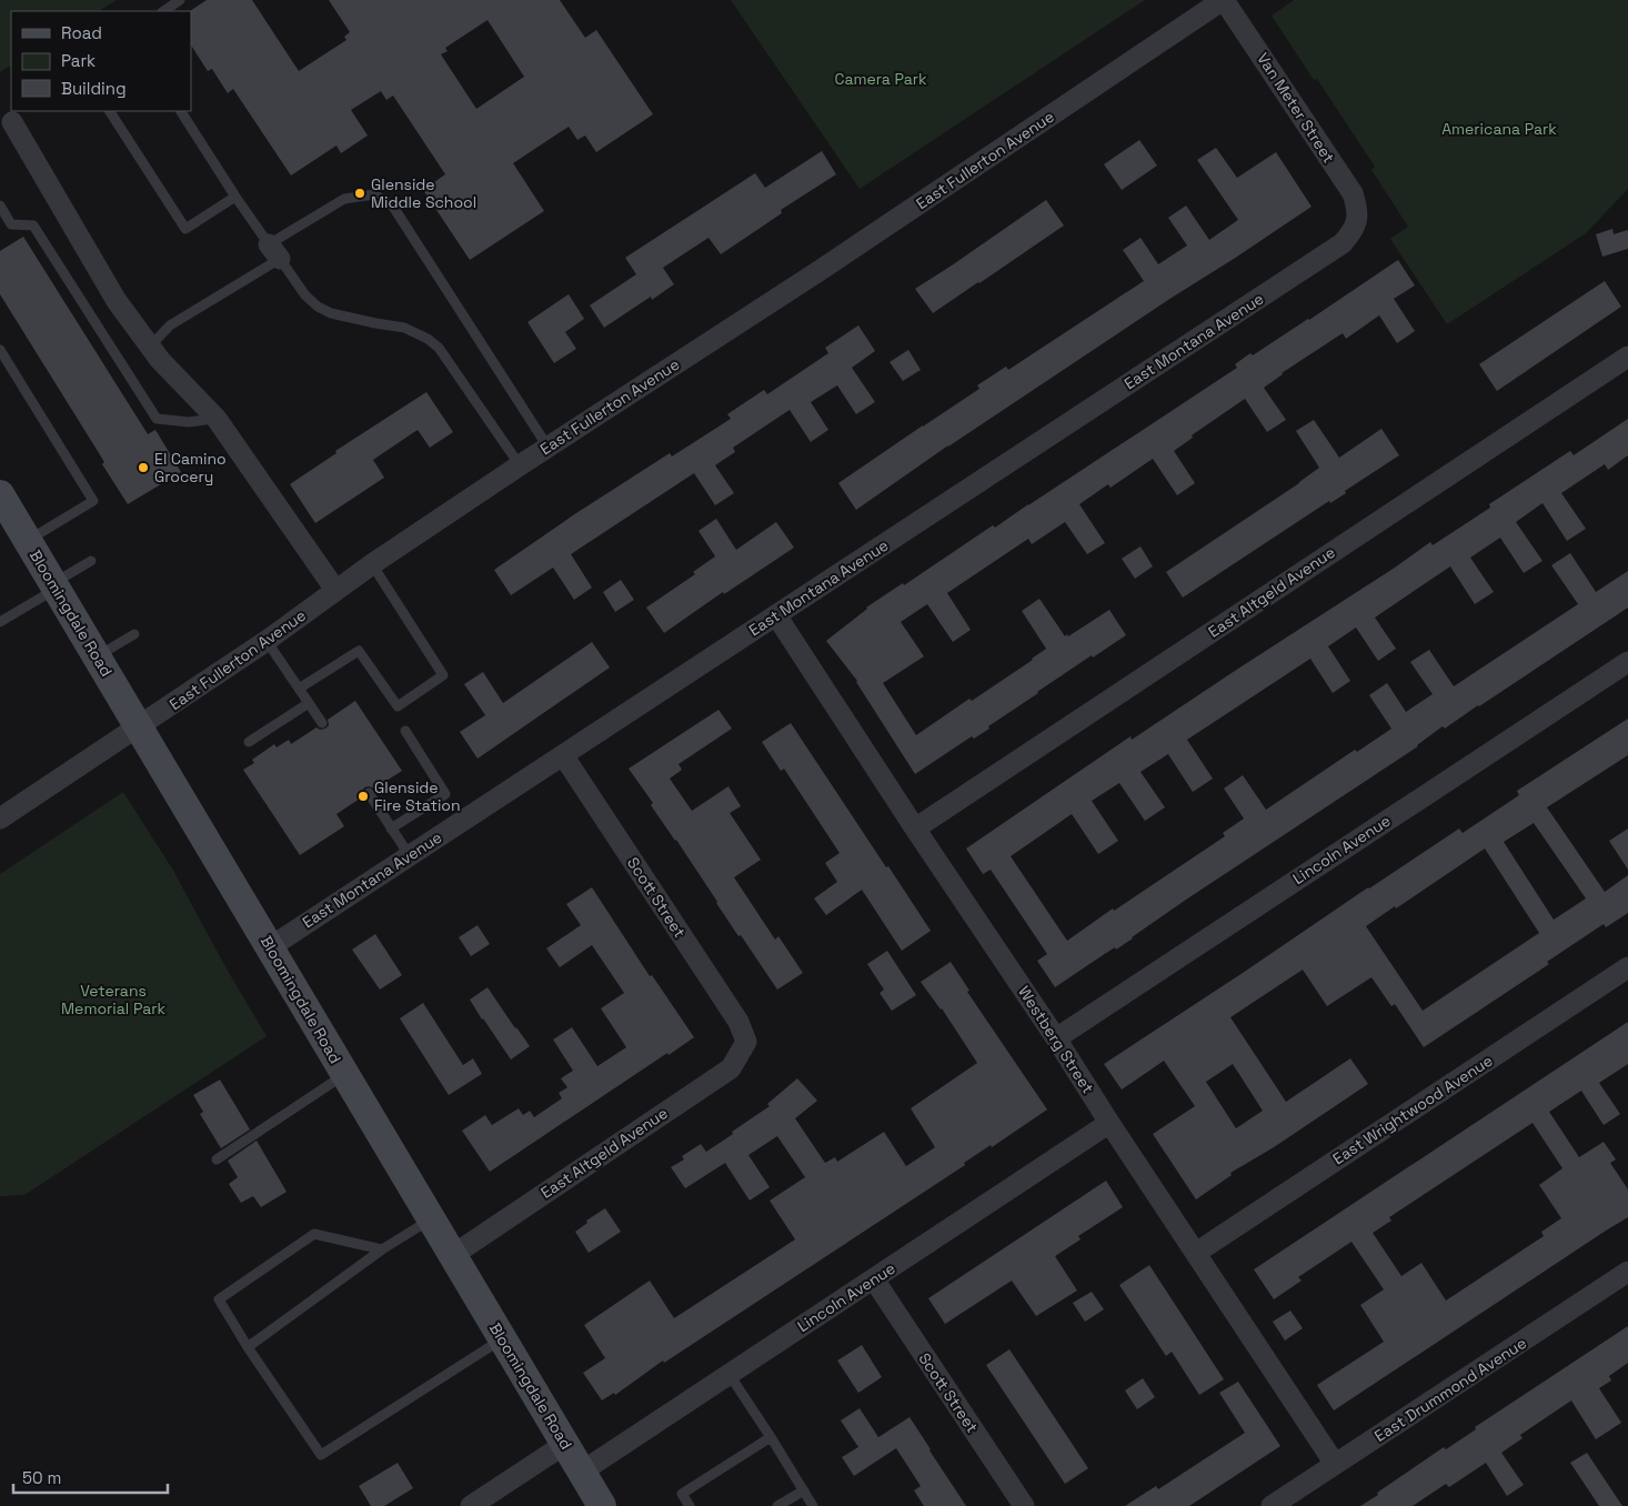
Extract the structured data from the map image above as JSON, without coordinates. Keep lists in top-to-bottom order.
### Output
{
  "streets": {
    "main road": ["Bloomingdale Road"],
    "street": [
      "Van Meter Street",
      "East Fullerton Avenue",
      "East Montana Avenue",
      "East Altgeld Avenue",
      "Lincoln Avenue",
      "Scott Street",
      "Westberg Street",
      "East Wrightwood Avenue",
      "East Drummond Avenue"
    ]
  },
  "crossings": [
    ["Van Meter Street", "East Fullerton Avenue"],
    ["Van Meter Street", "East Montana Avenue"],
    ["East Fullerton Avenue", "Bloomingdale Road"],
    ["East Montana Avenue", "Bloomingdale Road"],
    ["East Montana Avenue", "Scott Street"],
    ["East Montana Avenue", "Westberg Street"],
    ["East Altgeld Avenue", "Bloomingdale Road"],
    ["East Altgeld Avenue", "Scott Street"],
    ["East Altgeld Avenue", "Westberg Street"],
    ["Bloomingdale Road", "Lincoln Avenue"],
    ["Lincoln Avenue", "Scott Street"],
    ["Lincoln Avenue", "Westberg Street"],
    ["Westberg Street", "East Wrightwood Avenue"],
    ["Westberg Street", "East Drummond Avenue"]
  ],
  "parks": ["Camera Park", "Americana Park", "Veterans Memorial Park"],
  "places": ["Glenside Middle School", "El Camino Grocery", "Glenside Fire Station"],
  "legend": ["Road", "Park", "Building"],
  "scale_bar": "50 m"
}
